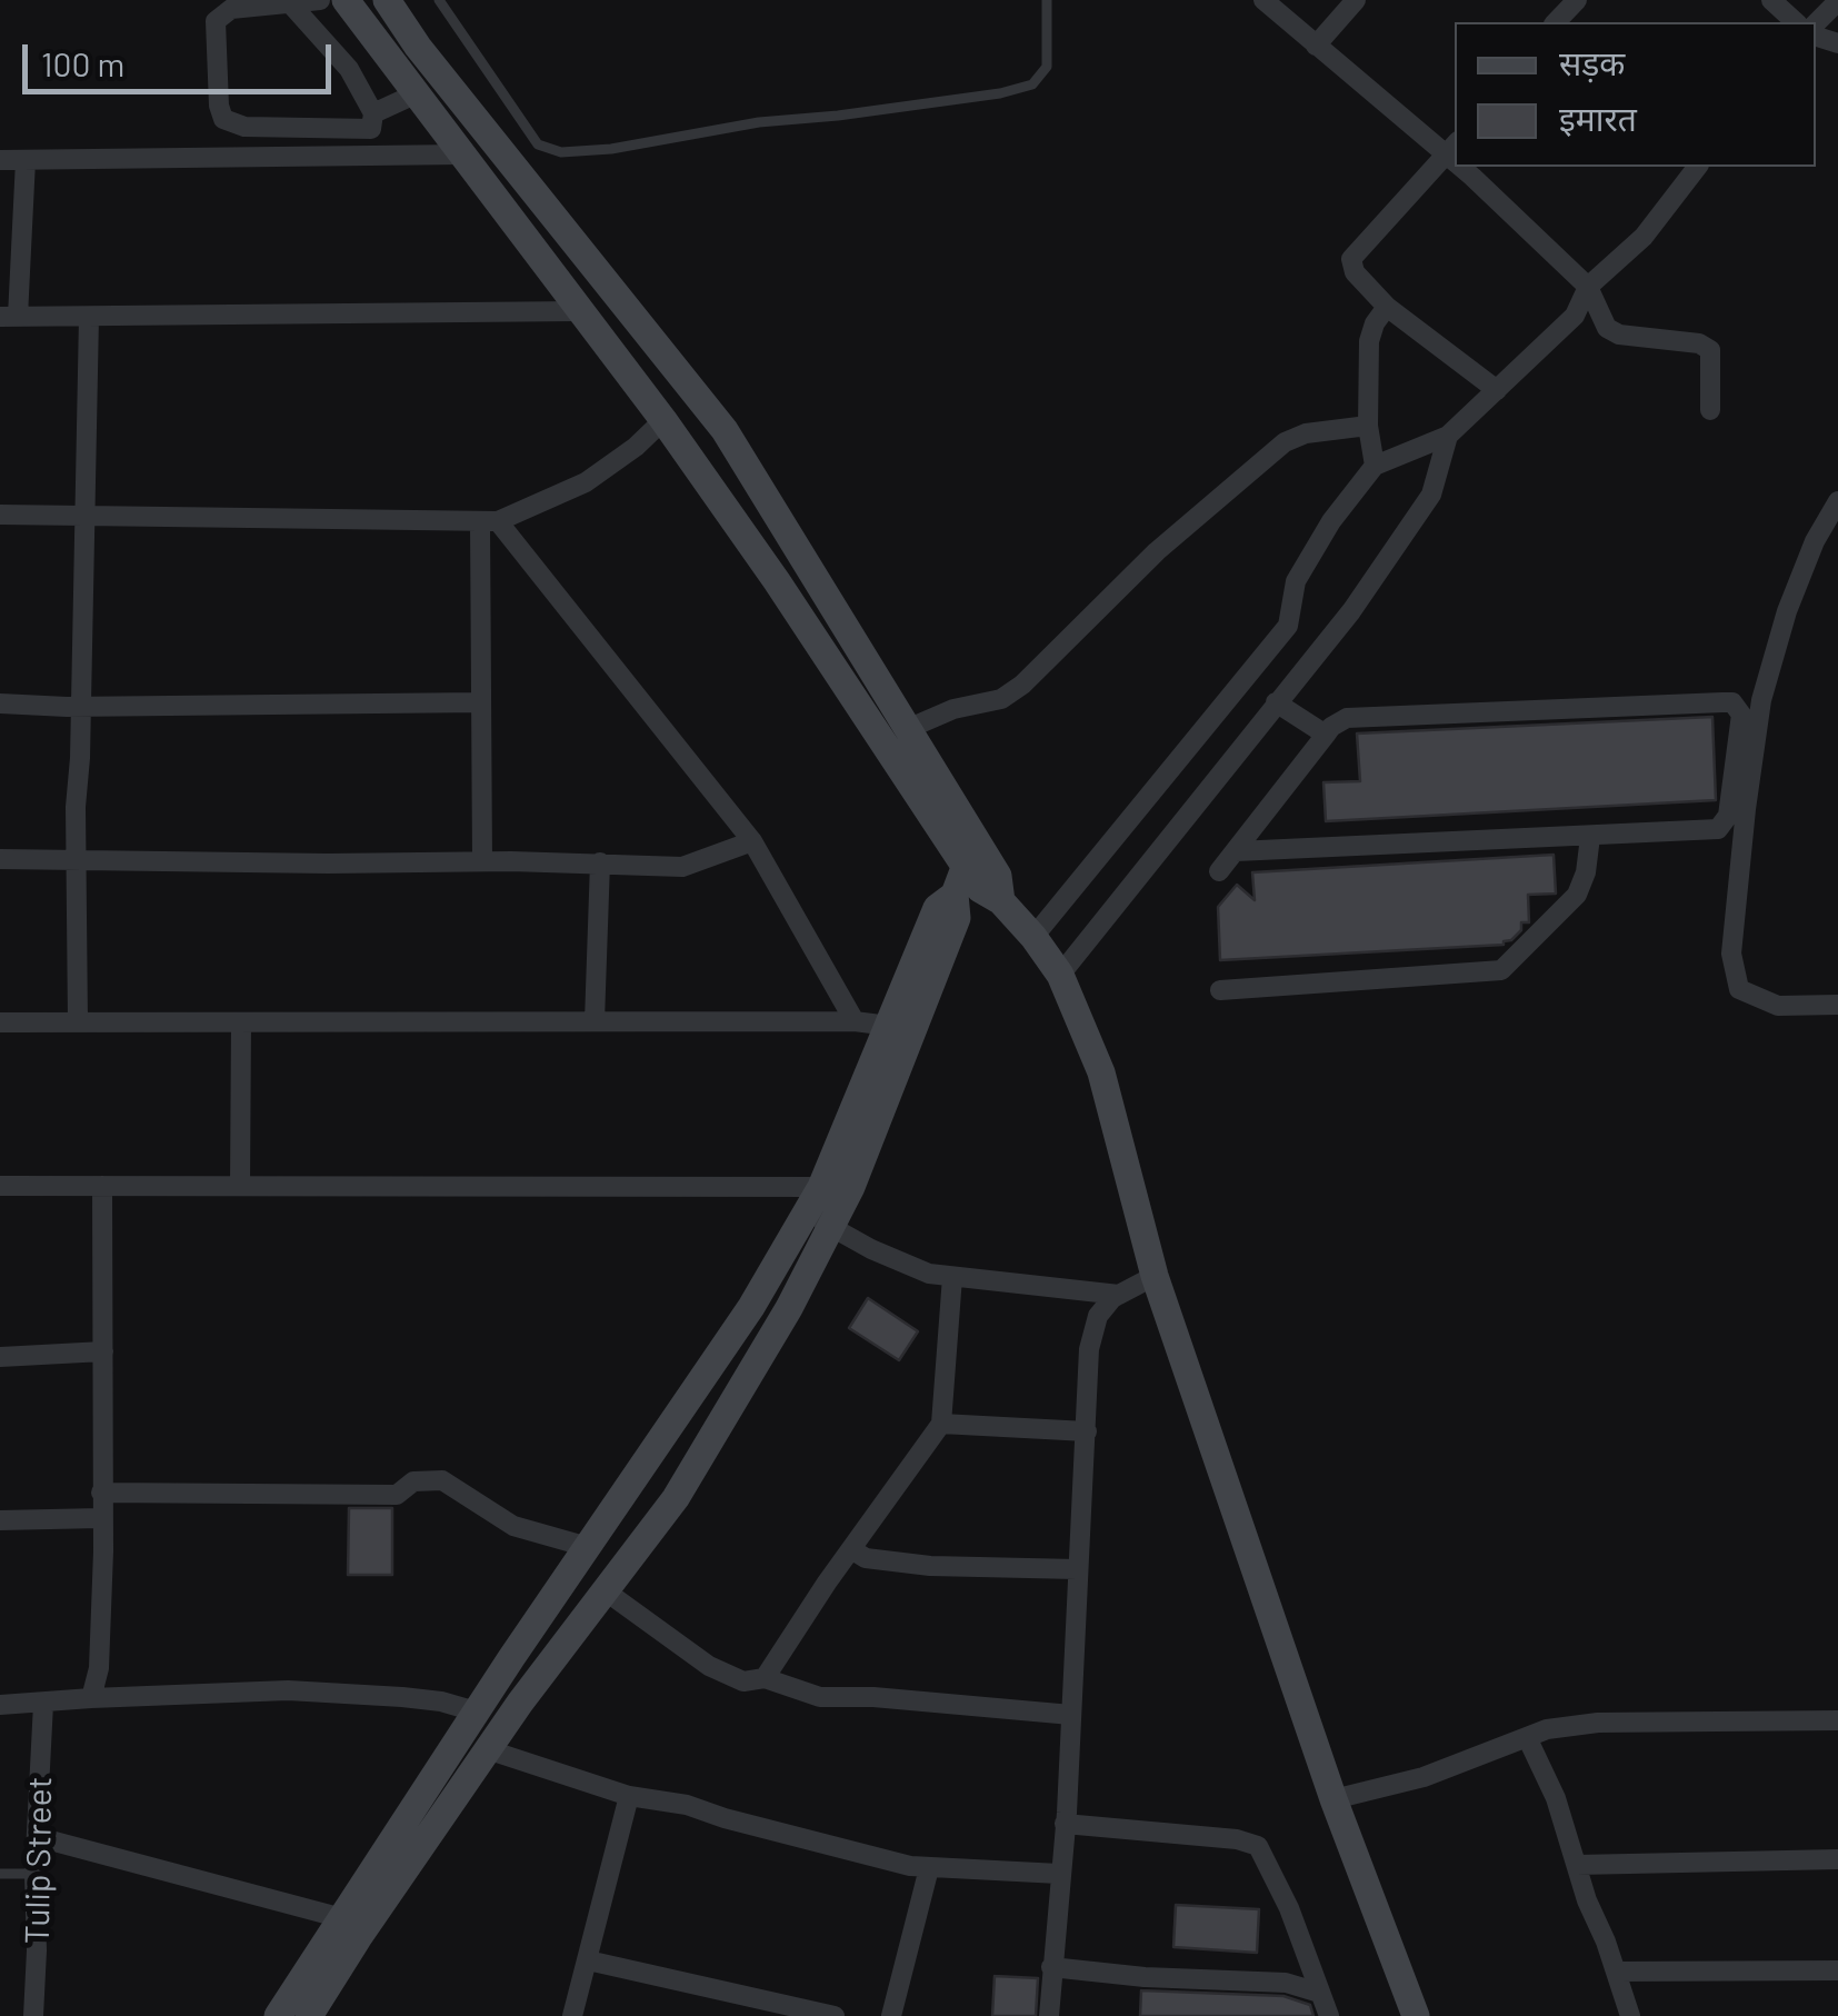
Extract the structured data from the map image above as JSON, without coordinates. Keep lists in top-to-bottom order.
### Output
{
  "streets": {
    "street": ["Tulip Street"]
  },
  "legend": ["सड़क", "इमारत"],
  "scale_bar": "100 m"
}
